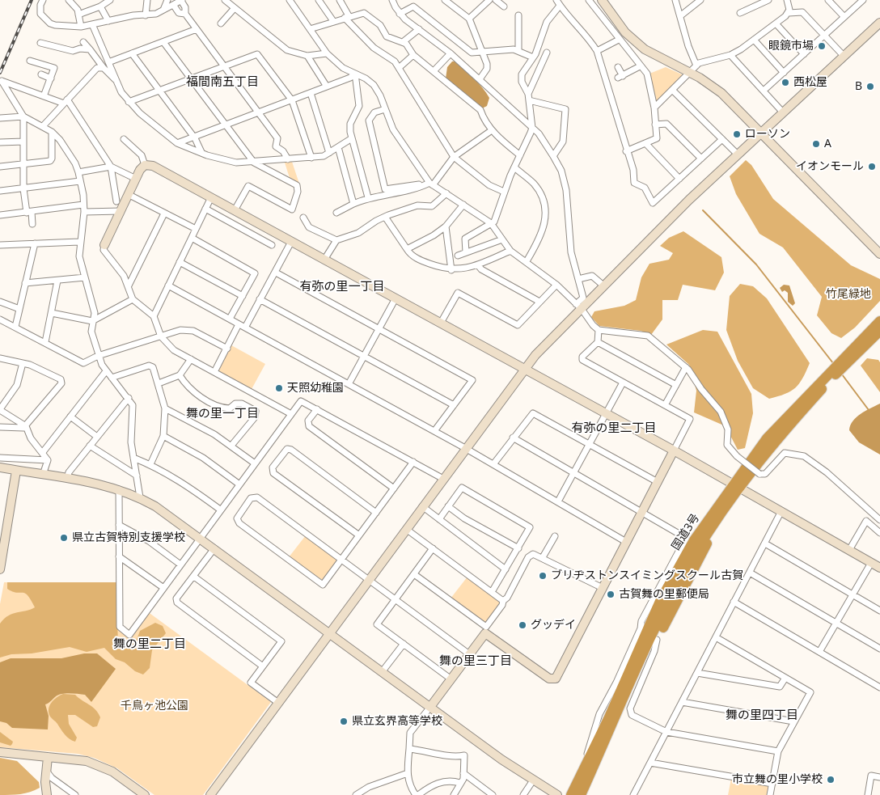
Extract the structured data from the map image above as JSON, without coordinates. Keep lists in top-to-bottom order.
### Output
{
  "streets": {
    "highway": ["国道3号"]
  },
  "districts": [
    "福間南五丁目",
    "有弥の里一丁目",
    "舞の里一丁目",
    "有弥の里二丁目",
    "舞の里二丁目",
    "舞の里三丁目",
    "舞の里四丁目"
  ],
  "parks": ["竹尾緑地", "千鳥ヶ池公園"],
  "places": [
    "眼鏡市場",
    "西松屋",
    "B",
    "ローソン",
    "A",
    "イオンモール",
    "天照幼稚園",
    "県立古賀特別支援学校",
    "ブリヂストンスイミングスクール古賀",
    "古賀舞の里郵便局",
    "グッデイ",
    "県立玄界高等学校",
    "市立舞の里小学校"
  ]
}
